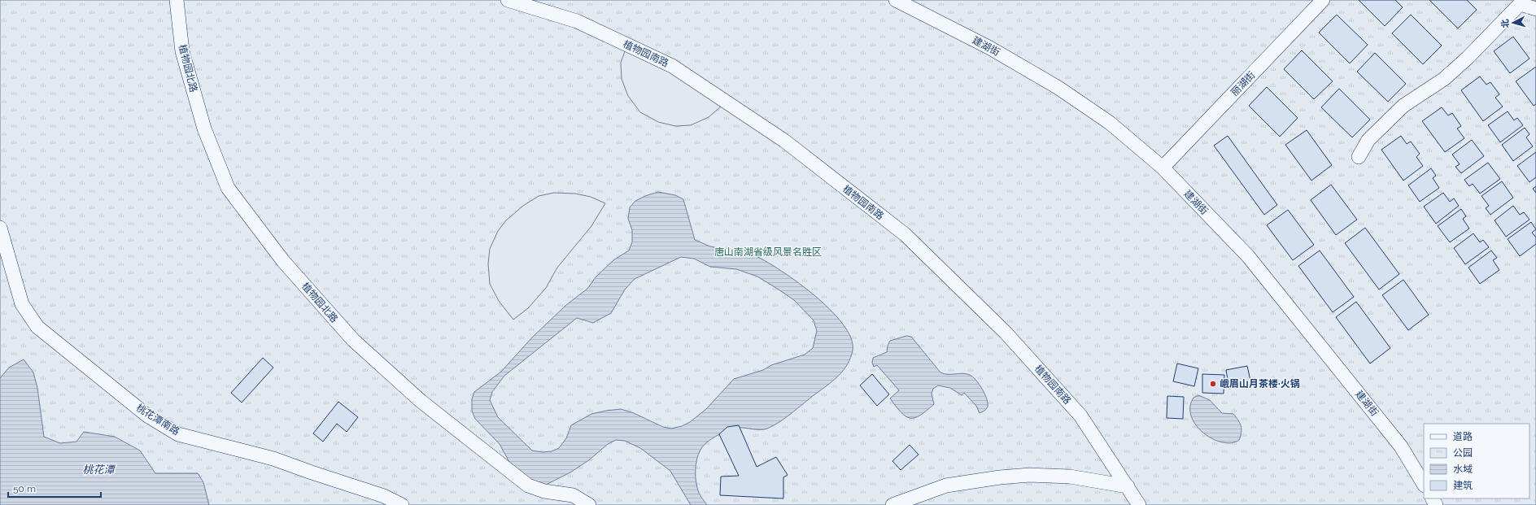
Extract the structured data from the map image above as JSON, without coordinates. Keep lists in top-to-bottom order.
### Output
{
  "streets": {
    "street": [
      "建湖街",
      "植物园南路",
      "植物园北路",
      "丽湖街",
      "桃花潭南路"
    ]
  },
  "crossings": [
    ["建湖街", "丽湖街"]
  ],
  "water": ["桃花潭"],
  "parks": ["唐山南湖省级风景名胜区"],
  "places": ["峨眉山月茶楼·火锅"],
  "legend": [
    "道路",
    "公园",
    "水域",
    "建筑"
  ],
  "scale_bar": "50 m",
  "north": "left"
}
